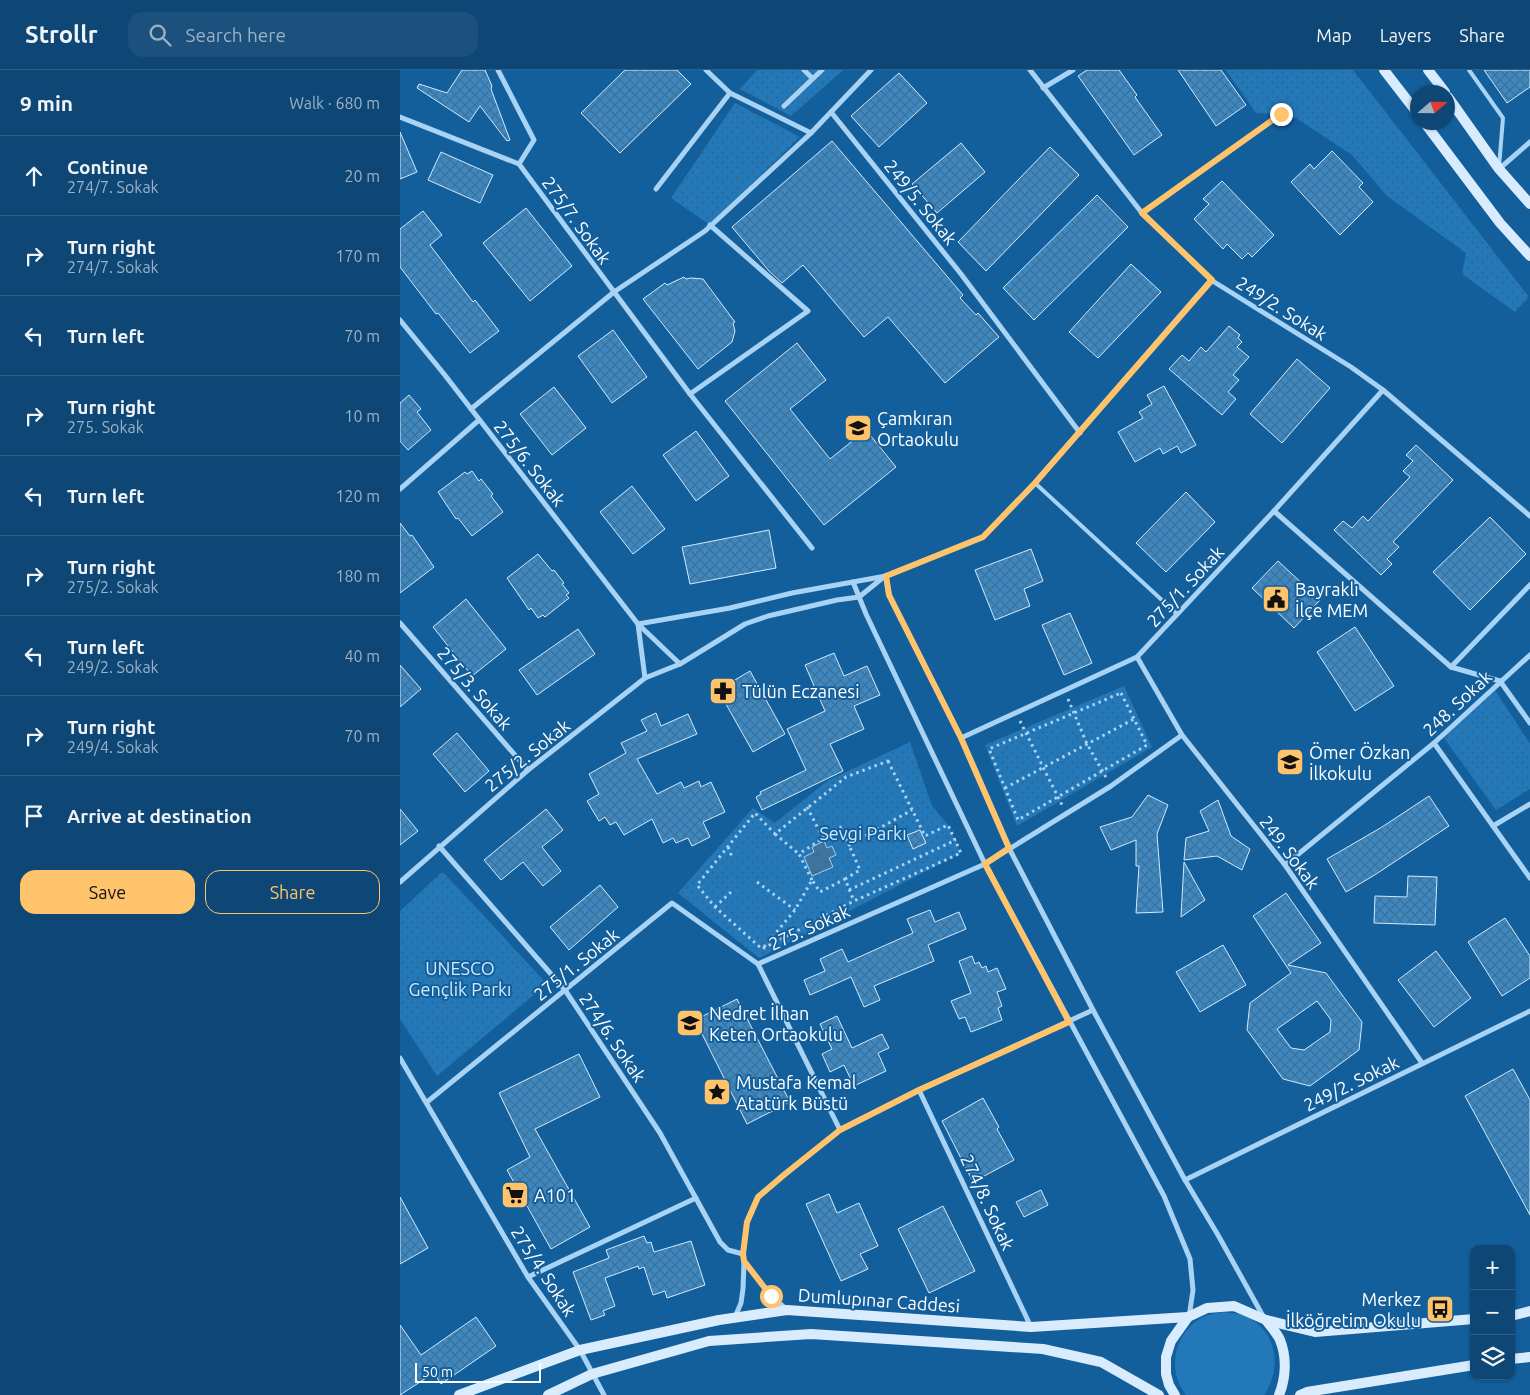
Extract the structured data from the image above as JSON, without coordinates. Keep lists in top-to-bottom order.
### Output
{
  "streets": {
    "main road": ["Dumlupınar Caddesi"],
    "street": [
      "249/5. Sokak",
      "275/7. Sokak",
      "249/2. Sokak",
      "275/6. Sokak",
      "275/1. Sokak",
      "275/3. Sokak",
      "248. Sokak",
      "275/2. Sokak",
      "249. Sokak",
      "275. Sokak",
      "274/6. Sokak",
      "274/8. Sokak",
      "275/4. Sokak"
    ]
  },
  "crossings": [
    ["249/5. Sokak", "275/2. Sokak"],
    ["249/2. Sokak", "275/1. Sokak"],
    ["249/2. Sokak", "275/2. Sokak"],
    ["249/2. Sokak", "249. Sokak"],
    ["275/6. Sokak", "275/2. Sokak"],
    ["275/1. Sokak", "249. Sokak"],
    ["275/1. Sokak", "275. Sokak"],
    ["275/1. Sokak", "274/6. Sokak"],
    ["275/1. Sokak", "275/4. Sokak"],
    ["275/3. Sokak", "275/2. Sokak"],
    ["248. Sokak", "249. Sokak"],
    ["275/2. Sokak", "274/6. Sokak"],
    ["249. Sokak", "275. Sokak"],
    ["274/8. Sokak", "Dumlupınar Caddesi"],
    ["275/4. Sokak", "Dumlupınar Caddesi"]
  ],
  "parks": ["Sevgi Parkı", "UNESCO Gençlik Parkı"],
  "places": {
    "school or university": ["Çamkıran Ortaokulu", "Ömer Özkan İlkokulu", "Nedret İlhan Keten Ortaokulu"],
    "public building": ["Bayraklı İlçe MEM"],
    "pharmacy": ["Tülün Eczanesi"],
    "place": ["Mustafa Kemal Atatürk Büstü"],
    "supermarket": ["A101"],
    "bus stop": ["Merkez İlköğretim Okulu"]
  },
  "scale_bar": "50 m",
  "north": "right",
  "page": {
    "header": "Strollr",
    "search": "Search here",
    "nav": ["Map", "Layers", "Share"],
    "heading": ["9 min", "Walk · 680 m"],
    "list": [
      ["Continue", "274/7. Sokak", "20 m"],
      ["Turn right", "274/7. Sokak", "170 m"],
      ["Turn left", "70 m"],
      ["Turn right", "275. Sokak", "10 m"],
      ["Turn left", "120 m"],
      ["Turn right", "275/2. Sokak", "180 m"],
      ["Turn left", "249/2. Sokak", "40 m"],
      ["Turn right", "249/4. Sokak", "70 m"],
      "Arrive at destination"
    ],
    "buttons": ["Save", "Share"],
    "map_buttons": ["+", "−"],
    "scale": "50 m"
  }
}
